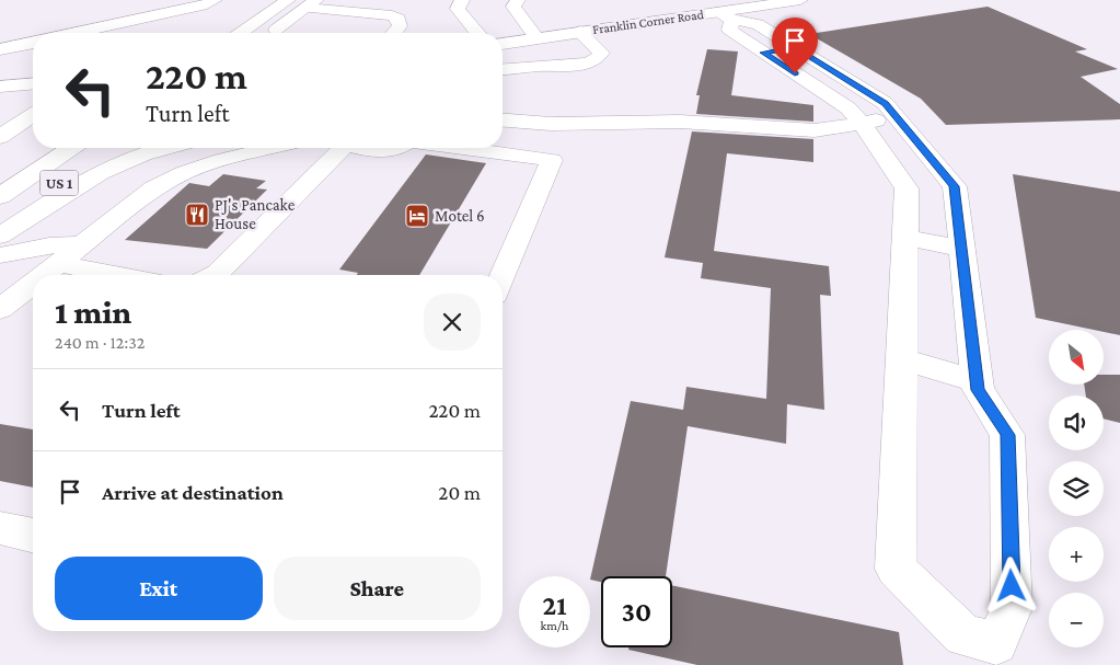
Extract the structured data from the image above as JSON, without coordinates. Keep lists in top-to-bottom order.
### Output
{
  "streets": {
    "main road": ["Franklin Corner Road", "US 1"]
  },
  "places": {
    "restaurant": ["PJ's Pancake House"],
    "hotel": ["Motel 6"]
  },
  "north": "bottom right",
  "page": {
    "turn": ["220 m", "Turn left"],
    "heading": ["1 min", "240 m · 12:32"],
    "map_buttons": ["+", "−"],
    "list": [
      {
        "name": "Turn left",
        "value": "220 m"
      },
      {
        "name": "Arrive at destination",
        "value": "20 m"
      }
    ],
    "buttons": ["Exit", "Share"],
    "speed": "21 km/h",
    "limit": "30"
  }
}
